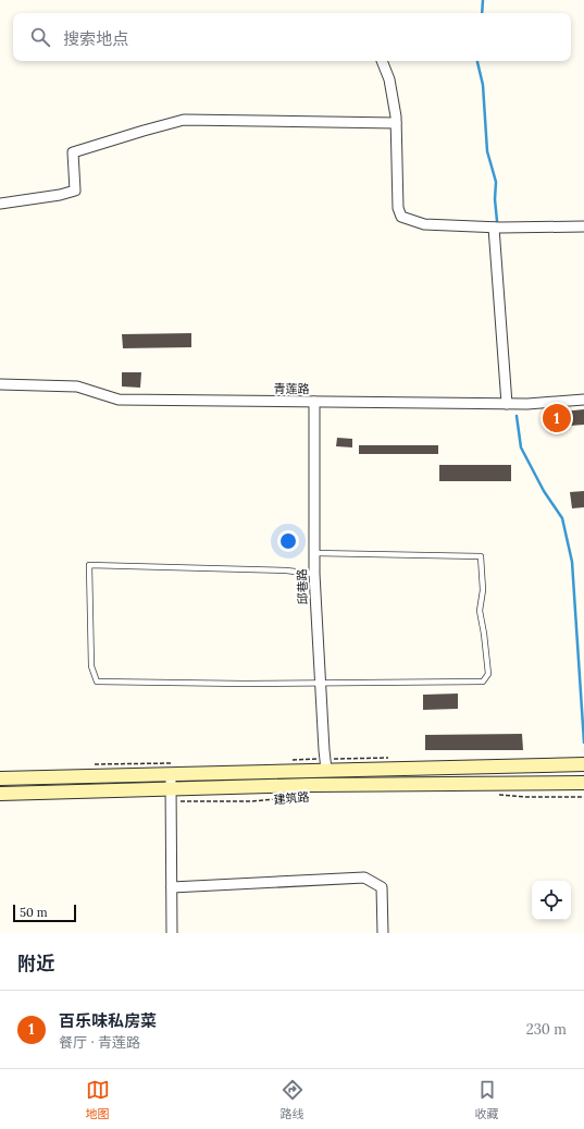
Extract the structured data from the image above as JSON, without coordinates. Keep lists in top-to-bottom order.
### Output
{
  "streets": {
    "main road": ["建筑路"],
    "street": ["青莲路", "邱巷路"]
  },
  "crossings": [
    ["青莲路", "邱巷路"]
  ],
  "scale_bar": "50 m",
  "page": {
    "search": "搜索地点",
    "pins": "1",
    "scale": "50 m",
    "heading": "附近",
    "list": [
      {
        "mark": "1",
        "name": "百乐味私房菜",
        "note": "餐厅 · 青莲路",
        "value": "230 m"
      }
    ],
    "nav": ["地图", "路线", "收藏"]
  }
}
